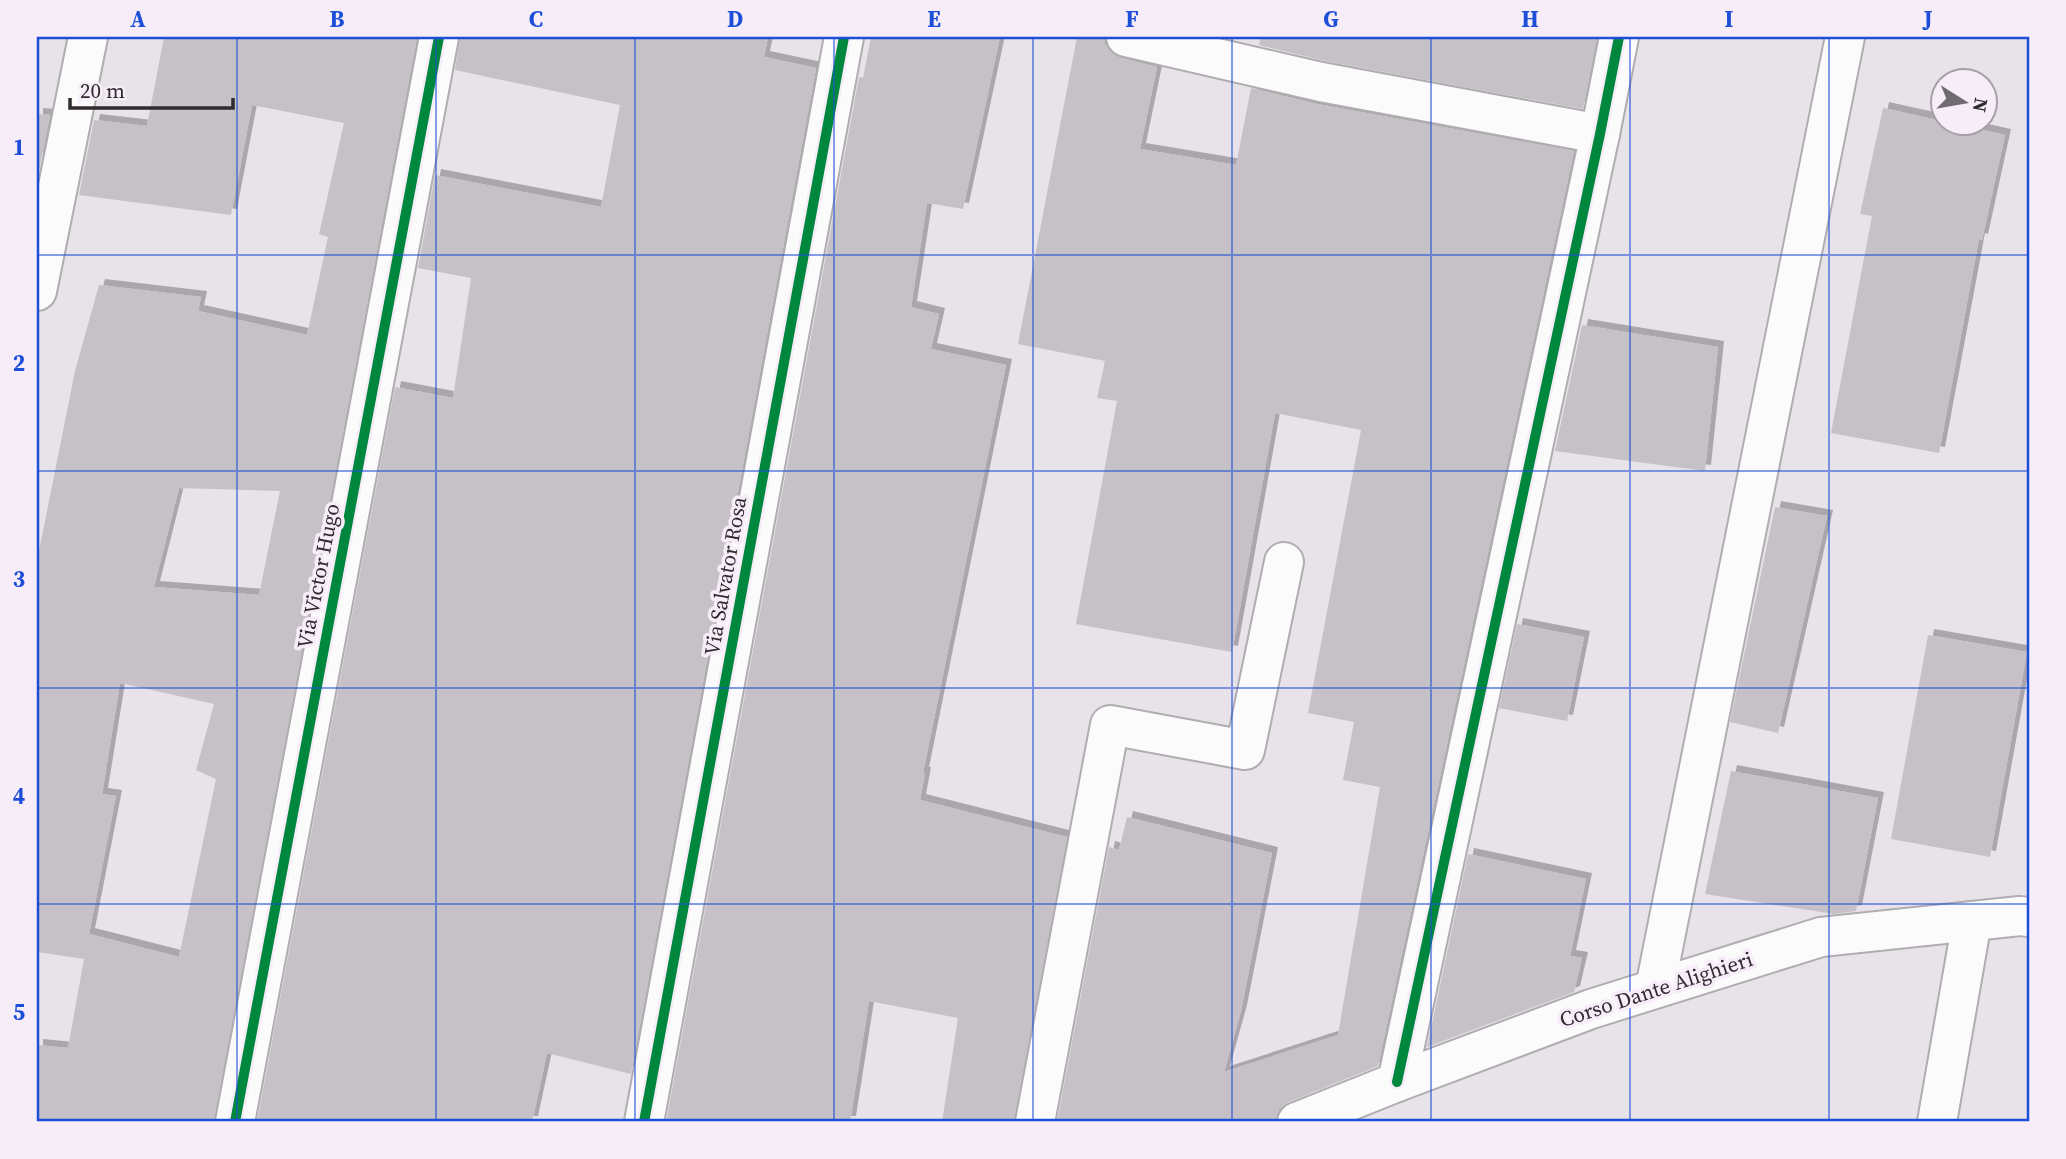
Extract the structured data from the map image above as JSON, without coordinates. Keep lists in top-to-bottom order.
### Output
{
  "streets": {
    "street": ["Via Victor Hugo", "Via Salvator Rosa", "Corso Dante Alighieri"]
  },
  "scale_bar": "20 m",
  "north": "right",
  "grid": {
    "columns": [
      "A",
      "B",
      "C",
      "D",
      "E",
      "F",
      "G",
      "H",
      "I",
      "J"
    ],
    "rows": [
      "1",
      "2",
      "3",
      "4",
      "5"
    ]
  }
}
